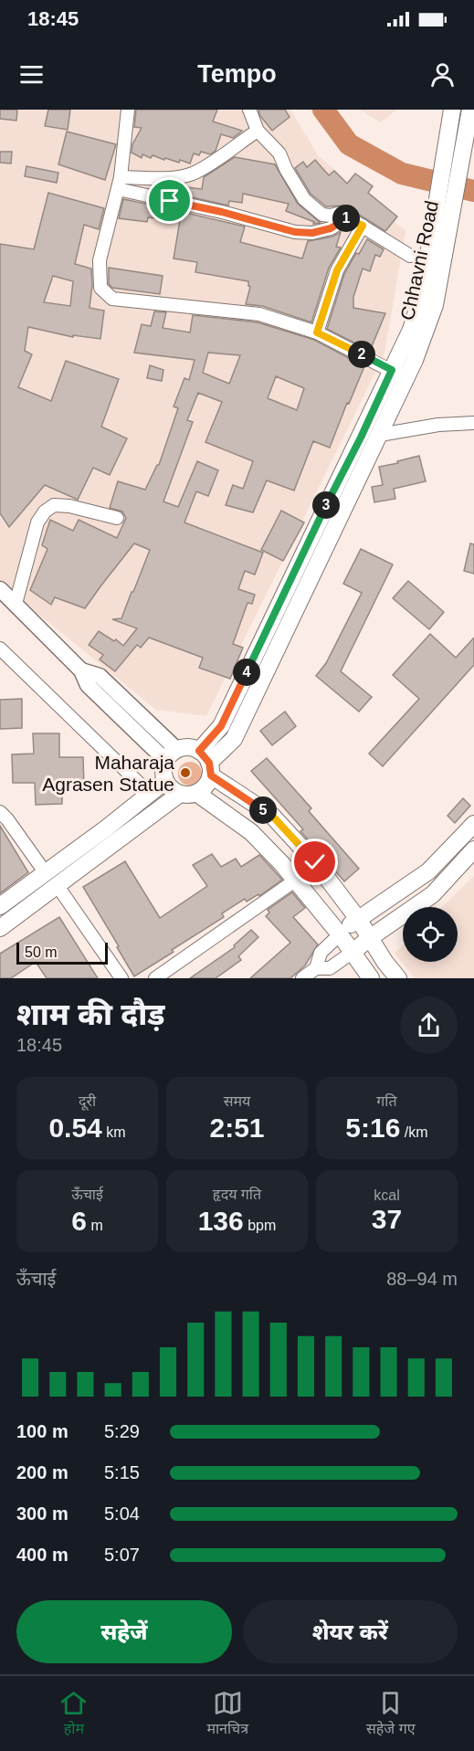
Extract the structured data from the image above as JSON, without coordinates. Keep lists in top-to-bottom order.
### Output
{
  "streets": {
    "main road": ["Chhavni Road"]
  },
  "places": ["Maharaja Agrasen Statue"],
  "scale_bar": "50 m",
  "page": {
    "status": "18:45",
    "header": "Tempo",
    "pins": [
      "1",
      "2",
      "3",
      "4",
      "5"
    ],
    "scale": "50 m",
    "heading": ["शाम की दौड़", "18:45"],
    "stats": [
      ["दूरी", "0.54 km"],
      ["समय", "2:51"],
      ["गति", "5:16 /km"],
      ["ऊँचाई", "6 m"],
      ["हृदय गति", "136 bpm"],
      ["kcal", "37"]
    ],
    "chart": ["ऊँचाई", "88–94 m"],
    "list": [
      {
        "name": "100 m",
        "note": "5:29"
      },
      {
        "name": "200 m",
        "note": "5:15"
      },
      {
        "name": "300 m",
        "note": "5:04"
      },
      {
        "name": "400 m",
        "note": "5:07"
      }
    ],
    "buttons": ["सहेजें", "शेयर करें"],
    "tabs": ["होम", "मानचित्र", "सहेजे गए"]
  }
}
